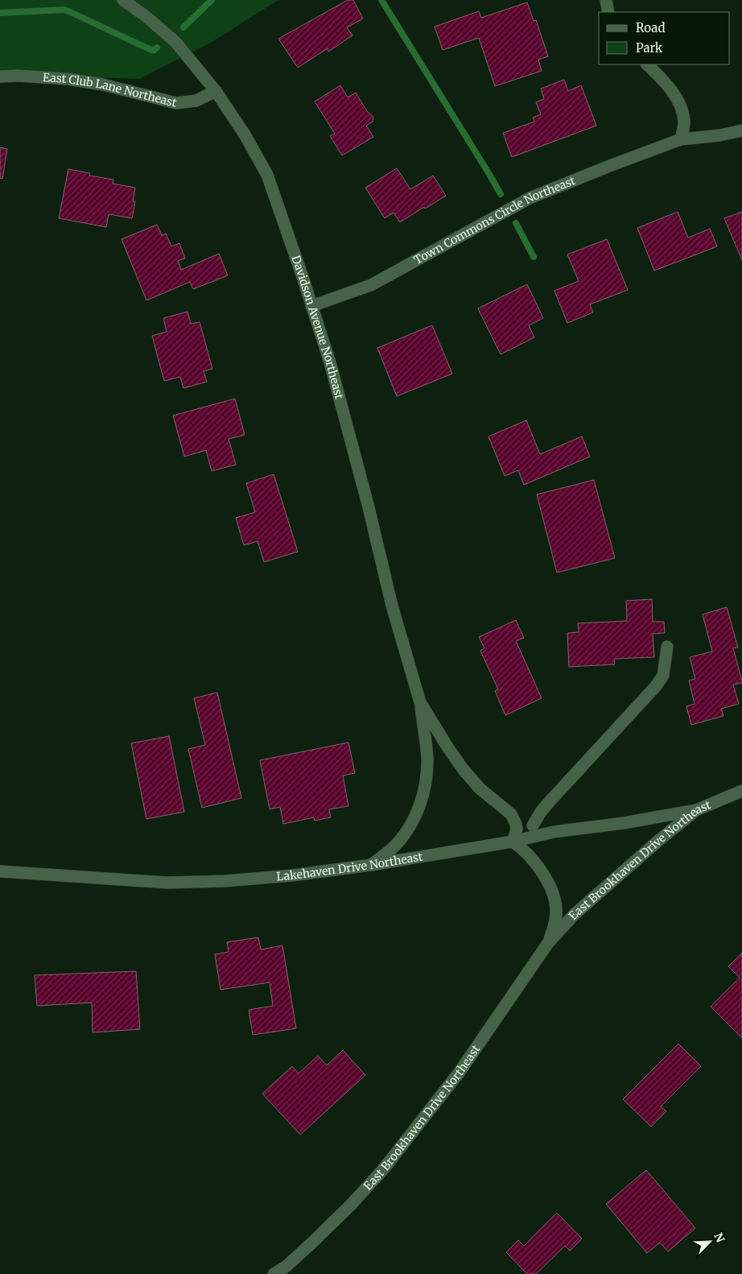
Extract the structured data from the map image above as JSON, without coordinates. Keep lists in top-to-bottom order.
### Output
{
  "streets": {
    "street": [
      "East Club Lane Northeast",
      "Town Commons Circle Northeast",
      "Davidson Avenue Northeast",
      "East Brookhaven Drive Northeast",
      "Lakehaven Drive Northeast"
    ]
  },
  "crossings": [
    ["East Club Lane Northeast", "Davidson Avenue Northeast"],
    ["Town Commons Circle Northeast", "Davidson Avenue Northeast"],
    ["Davidson Avenue Northeast", "Lakehaven Drive Northeast"],
    ["East Brookhaven Drive Northeast", "Lakehaven Drive Northeast"]
  ],
  "legend": ["Road", "Park"],
  "north": "top right"
}
